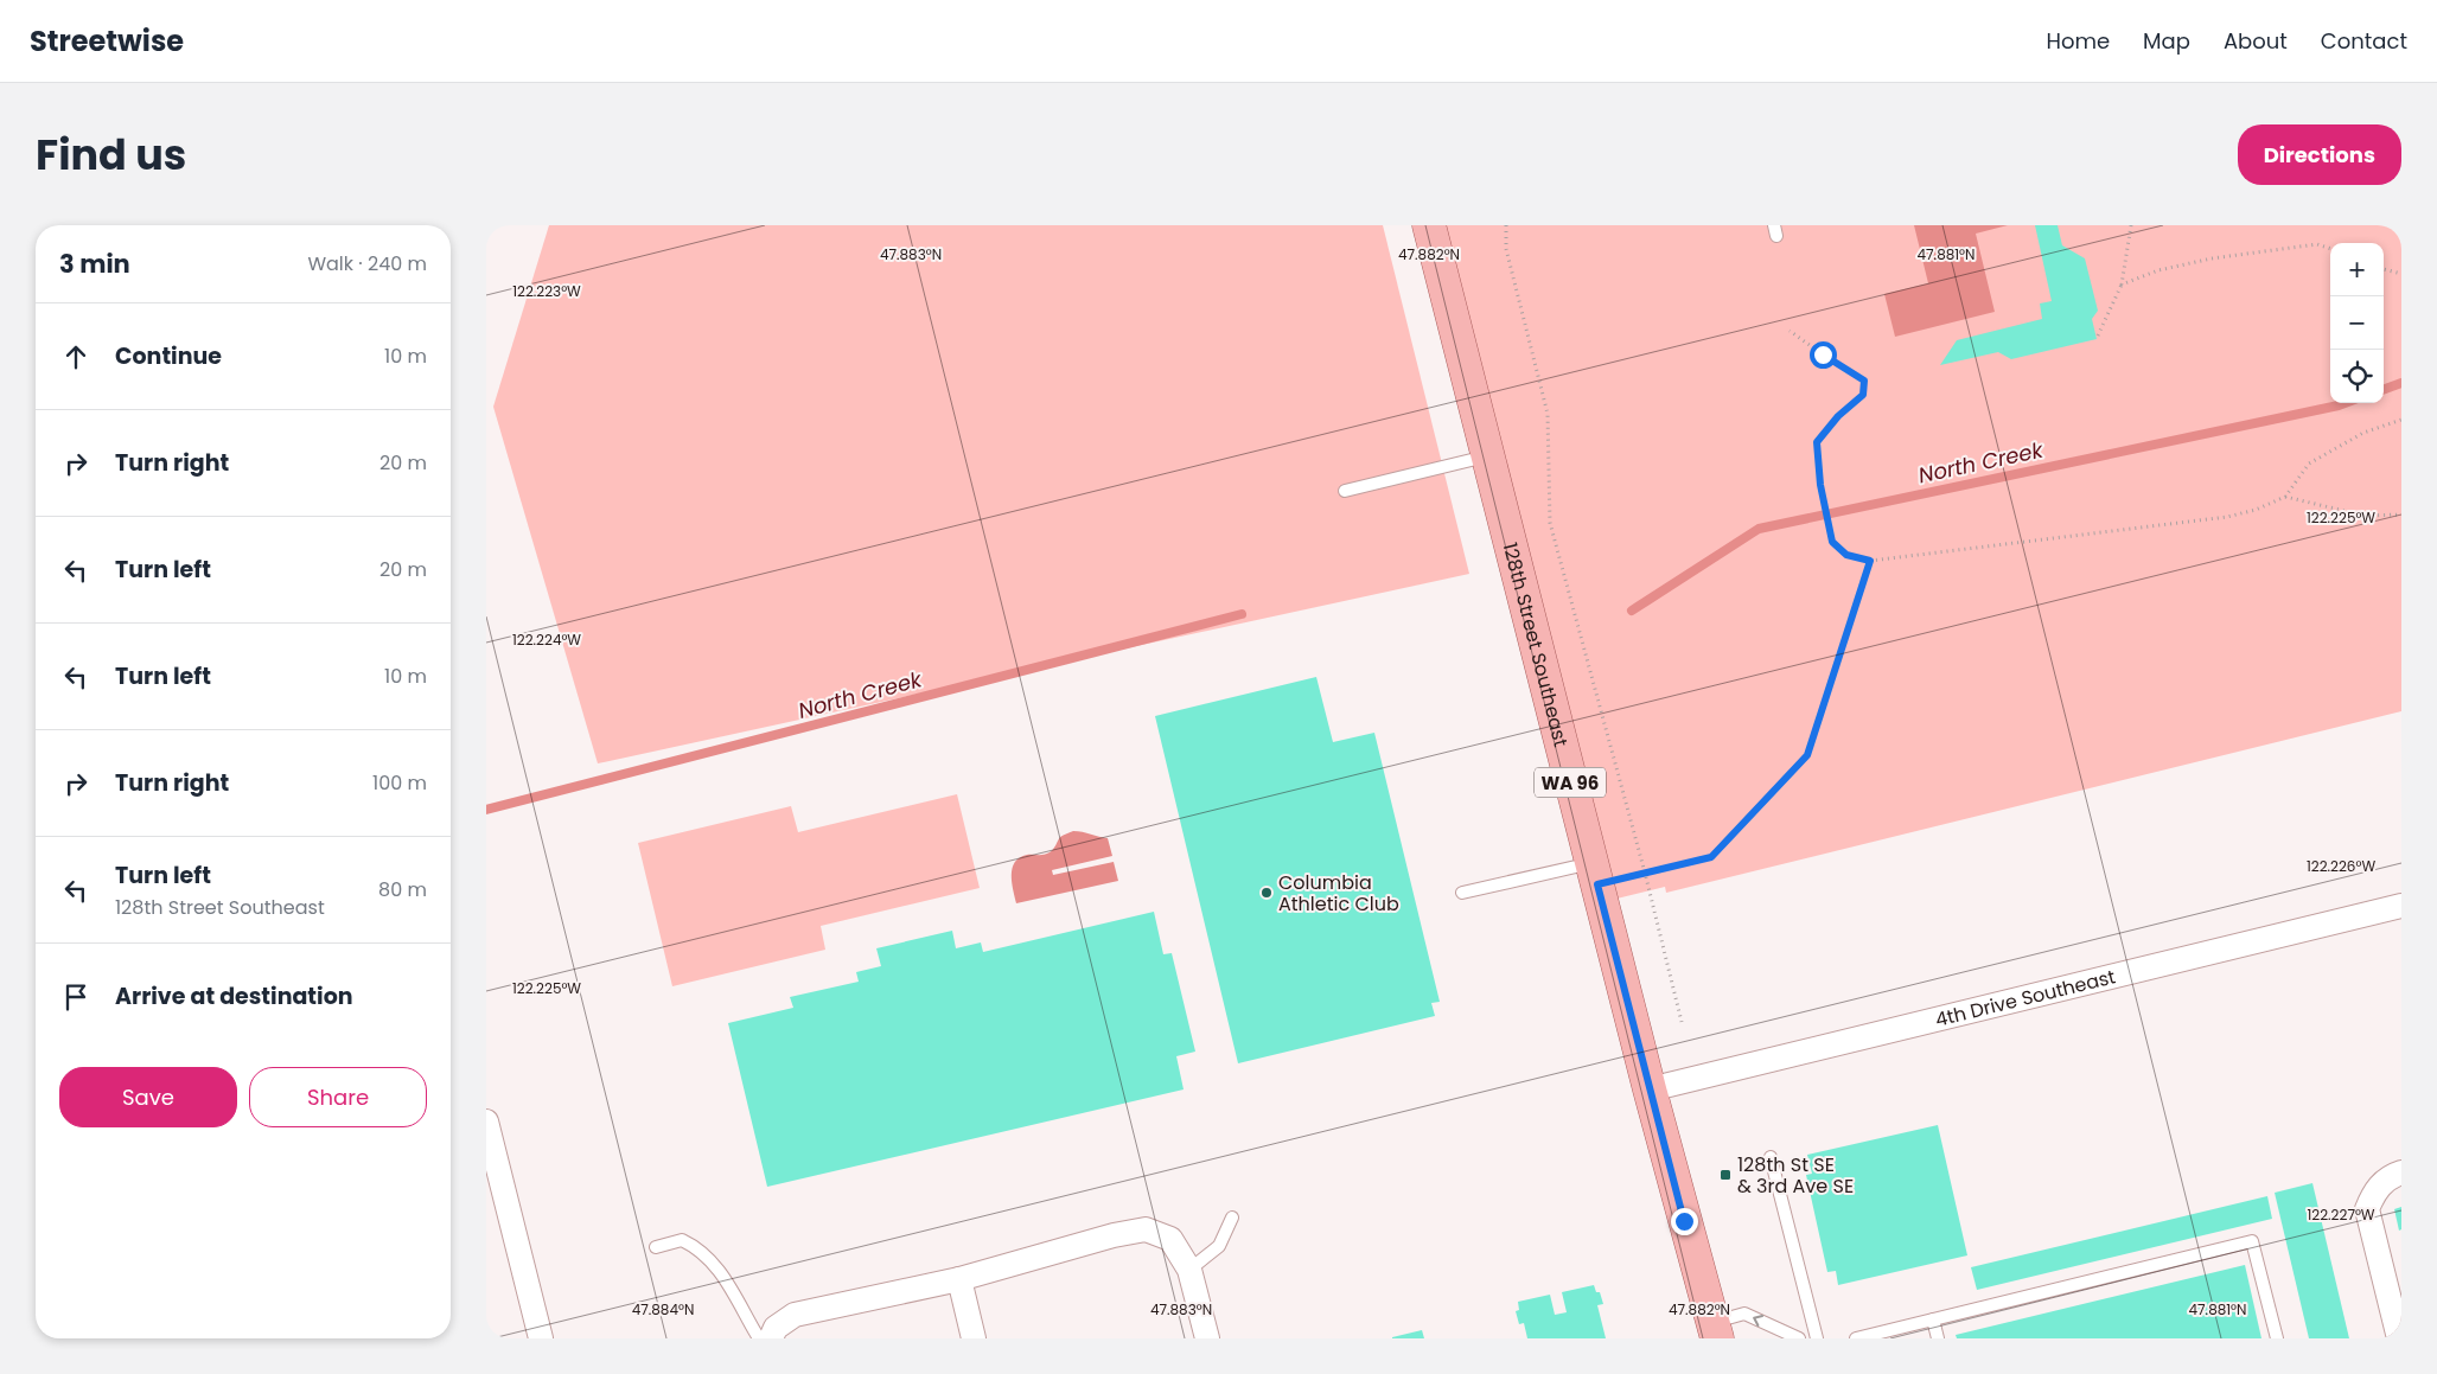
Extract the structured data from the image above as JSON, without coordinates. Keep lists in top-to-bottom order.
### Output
{
  "streets": {
    "main road": ["128th Street Southeast", "WA 96"],
    "street": ["4th Drive Southeast"]
  },
  "crossings": [
    ["128th Street Southeast", "4th Drive Southeast"]
  ],
  "water": ["North Creek"],
  "places": {
    "other": ["Columbia Athletic Club"],
    "transit": ["128th St SE & 3rd Ave SE"]
  },
  "page": {
    "header": "Streetwise",
    "nav": [
      "Home",
      "Map",
      "About",
      "Contact"
    ],
    "title": "Find us",
    "buttons": [
      "Directions",
      ["Save", "Share"]
    ],
    "heading": ["3 min", "Walk · 240 m"],
    "map_buttons": ["+", "−"],
    "list": [
      ["Continue", "10 m"],
      ["Turn right", "20 m"],
      ["Turn left", "20 m"],
      ["Turn left", "10 m"],
      ["Turn right", "100 m"],
      ["Turn left", "128th Street Southeast", "80 m"],
      "Arrive at destination"
    ]
  },
  "coordinates": [
    "47.883°N",
    "47.882°N",
    "47.881°N",
    "122.223°W",
    "122.225°W",
    "122.224°W",
    "122.226°W",
    "122.227°W",
    "47.884°N"
  ]
}
